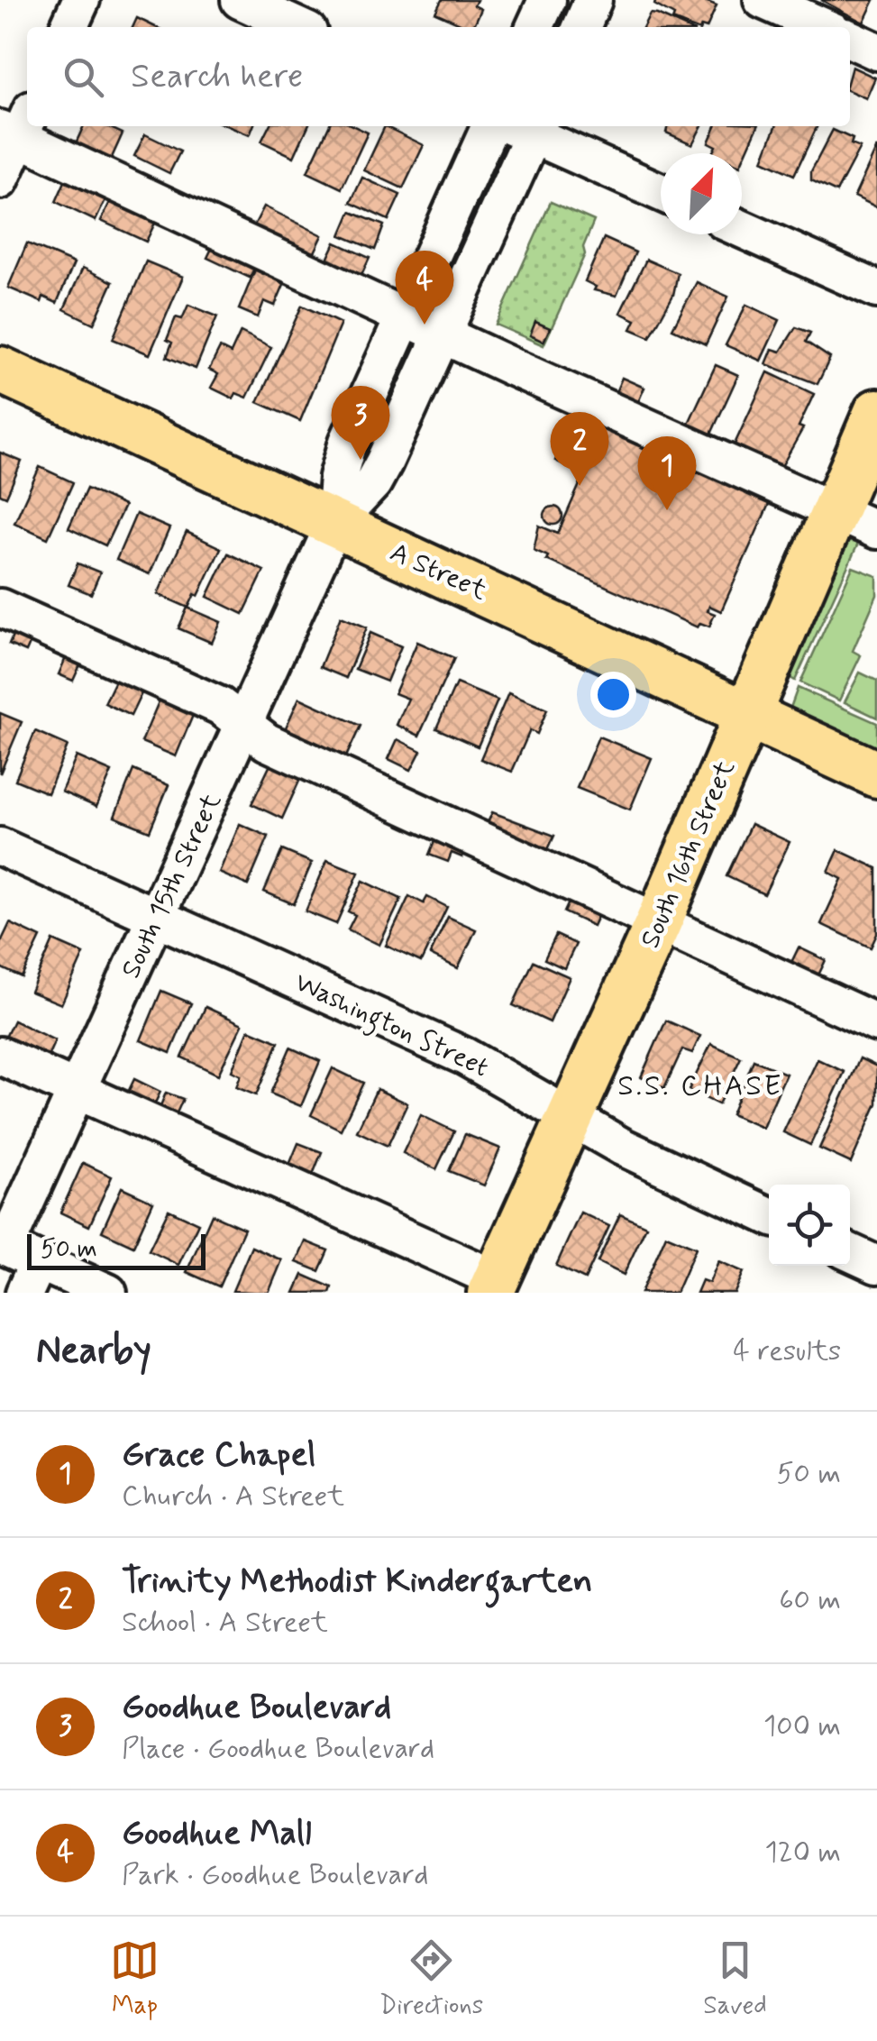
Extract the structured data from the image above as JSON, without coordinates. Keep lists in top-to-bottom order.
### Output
{
  "streets": {
    "main road": ["A Street", "South 16th Street"],
    "street": ["South 15th Street", "Washington Street"]
  },
  "crossings": [
    ["A Street", "South 16th Street"],
    ["A Street", "South 15th Street"],
    ["South 16th Street", "Washington Street"],
    ["South 15th Street", "Washington Street"]
  ],
  "districts": ["S.S. CHASE"],
  "scale_bar": "50 m",
  "north": "top right",
  "page": {
    "search": "Search here",
    "pins": [
      "4",
      "3",
      "2",
      "1"
    ],
    "scale": "50 m",
    "heading": ["Nearby", "4 results"],
    "list": [
      {
        "mark": "1",
        "name": "Grace Chapel",
        "note": "Church · A Street",
        "value": "50 m"
      },
      {
        "mark": "2",
        "name": "Trinity Methodist Kindergarten",
        "note": "School · A Street",
        "value": "60 m"
      },
      {
        "mark": "3",
        "name": "Goodhue Boulevard",
        "note": "Place · Goodhue Boulevard",
        "value": "100 m"
      },
      {
        "mark": "4",
        "name": "Goodhue Mall",
        "note": "Park · Goodhue Boulevard",
        "value": "120 m"
      }
    ],
    "nav": ["Map", "Directions", "Saved"]
  }
}
